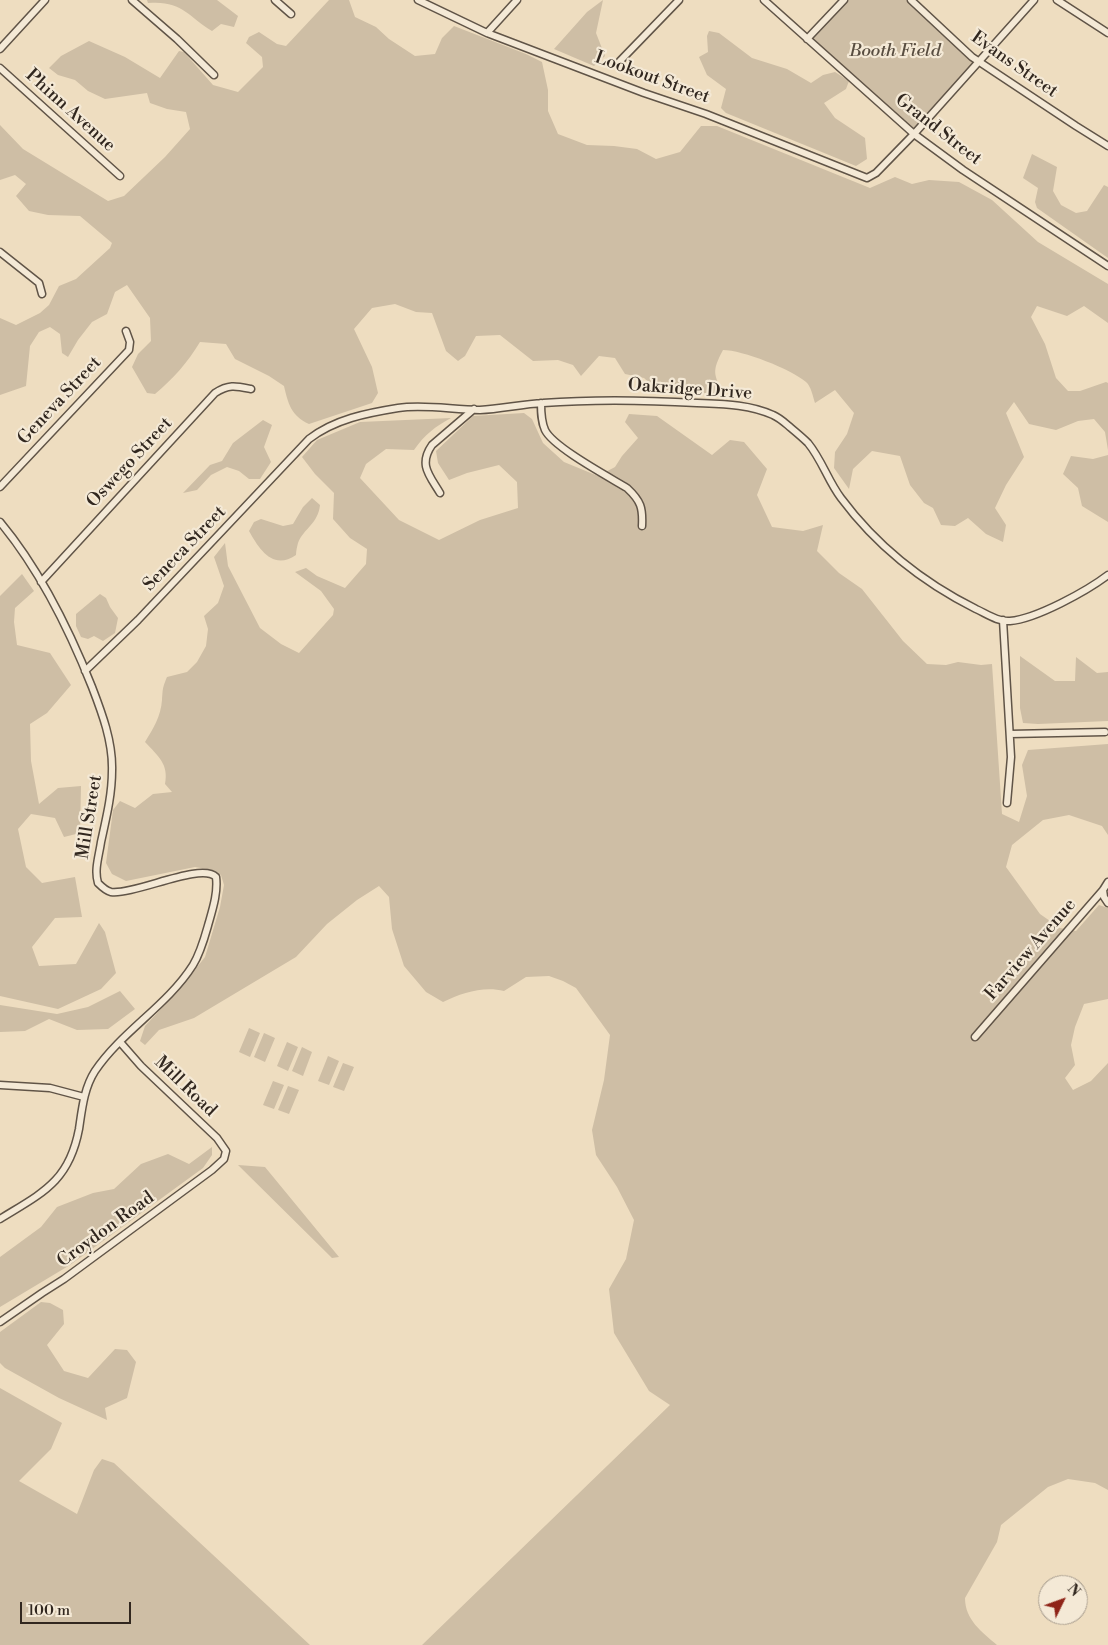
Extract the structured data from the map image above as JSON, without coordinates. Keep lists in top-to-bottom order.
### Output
{
  "streets": {
    "street": [
      "Evans Street",
      "Lookout Street",
      "Phinn Avenue",
      "Grand Street",
      "Oakridge Drive",
      "Geneva Street",
      "Oswego Street",
      "Seneca Street",
      "Mill Street",
      "Farview Avenue",
      "Mill Road",
      "Croydon Road"
    ]
  },
  "crossings": [
    ["Lookout Street", "Grand Street"],
    ["Oakridge Drive", "Seneca Street"],
    ["Oswego Street", "Mill Street"],
    ["Seneca Street", "Mill Street"],
    ["Mill Street", "Mill Road"],
    ["Mill Road", "Croydon Road"]
  ],
  "parks": ["Booth Field"],
  "scale_bar": "100 m",
  "north": "top right"
}
